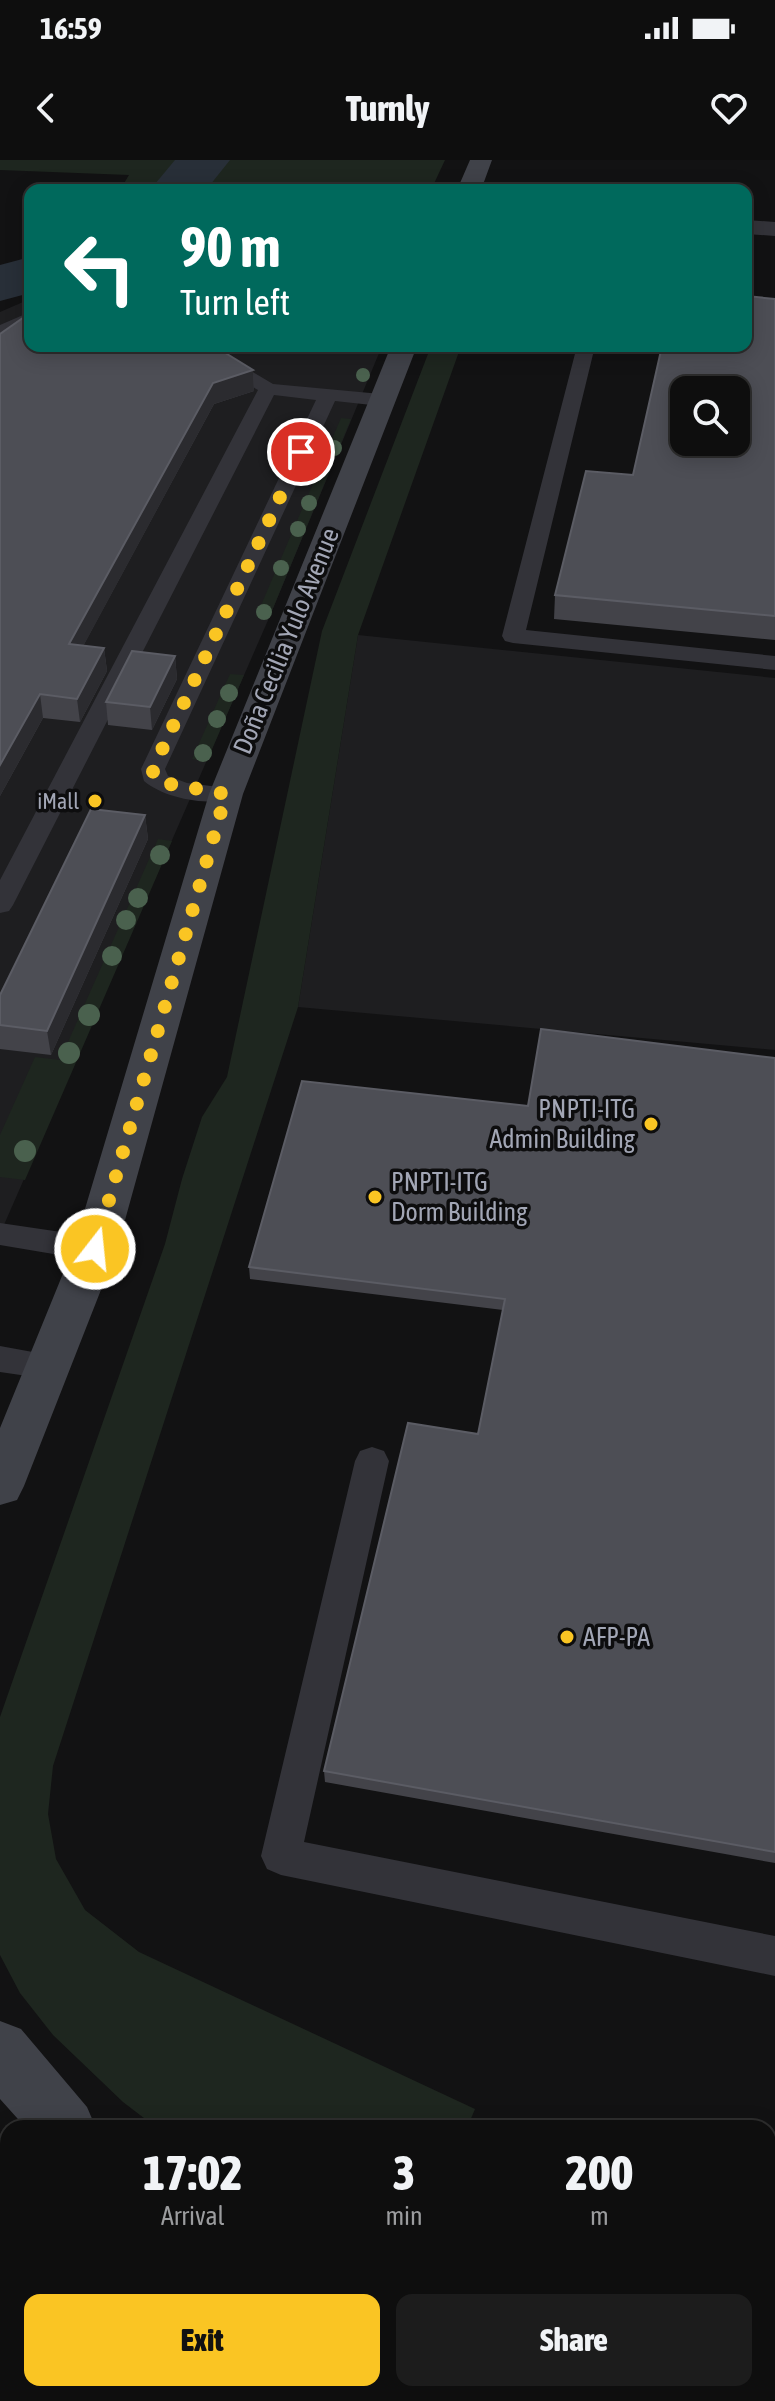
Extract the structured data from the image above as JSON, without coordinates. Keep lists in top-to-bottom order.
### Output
{
  "streets": {
    "main road": ["Doña Cecilia Yulo Avenue"]
  },
  "places": [
    "iMall",
    "PNPTI-ITG Admin Building",
    "PNPTI-ITG Dorm Building",
    "AFP-PA"
  ],
  "page": {
    "status": "16:59",
    "header": "Turnly",
    "turn": ["90 m", "Turn left"],
    "eta": [
      "17:02",
      "Arrival",
      "3",
      "min",
      "200",
      "m"
    ],
    "buttons": ["Exit", "Share"]
  }
}
